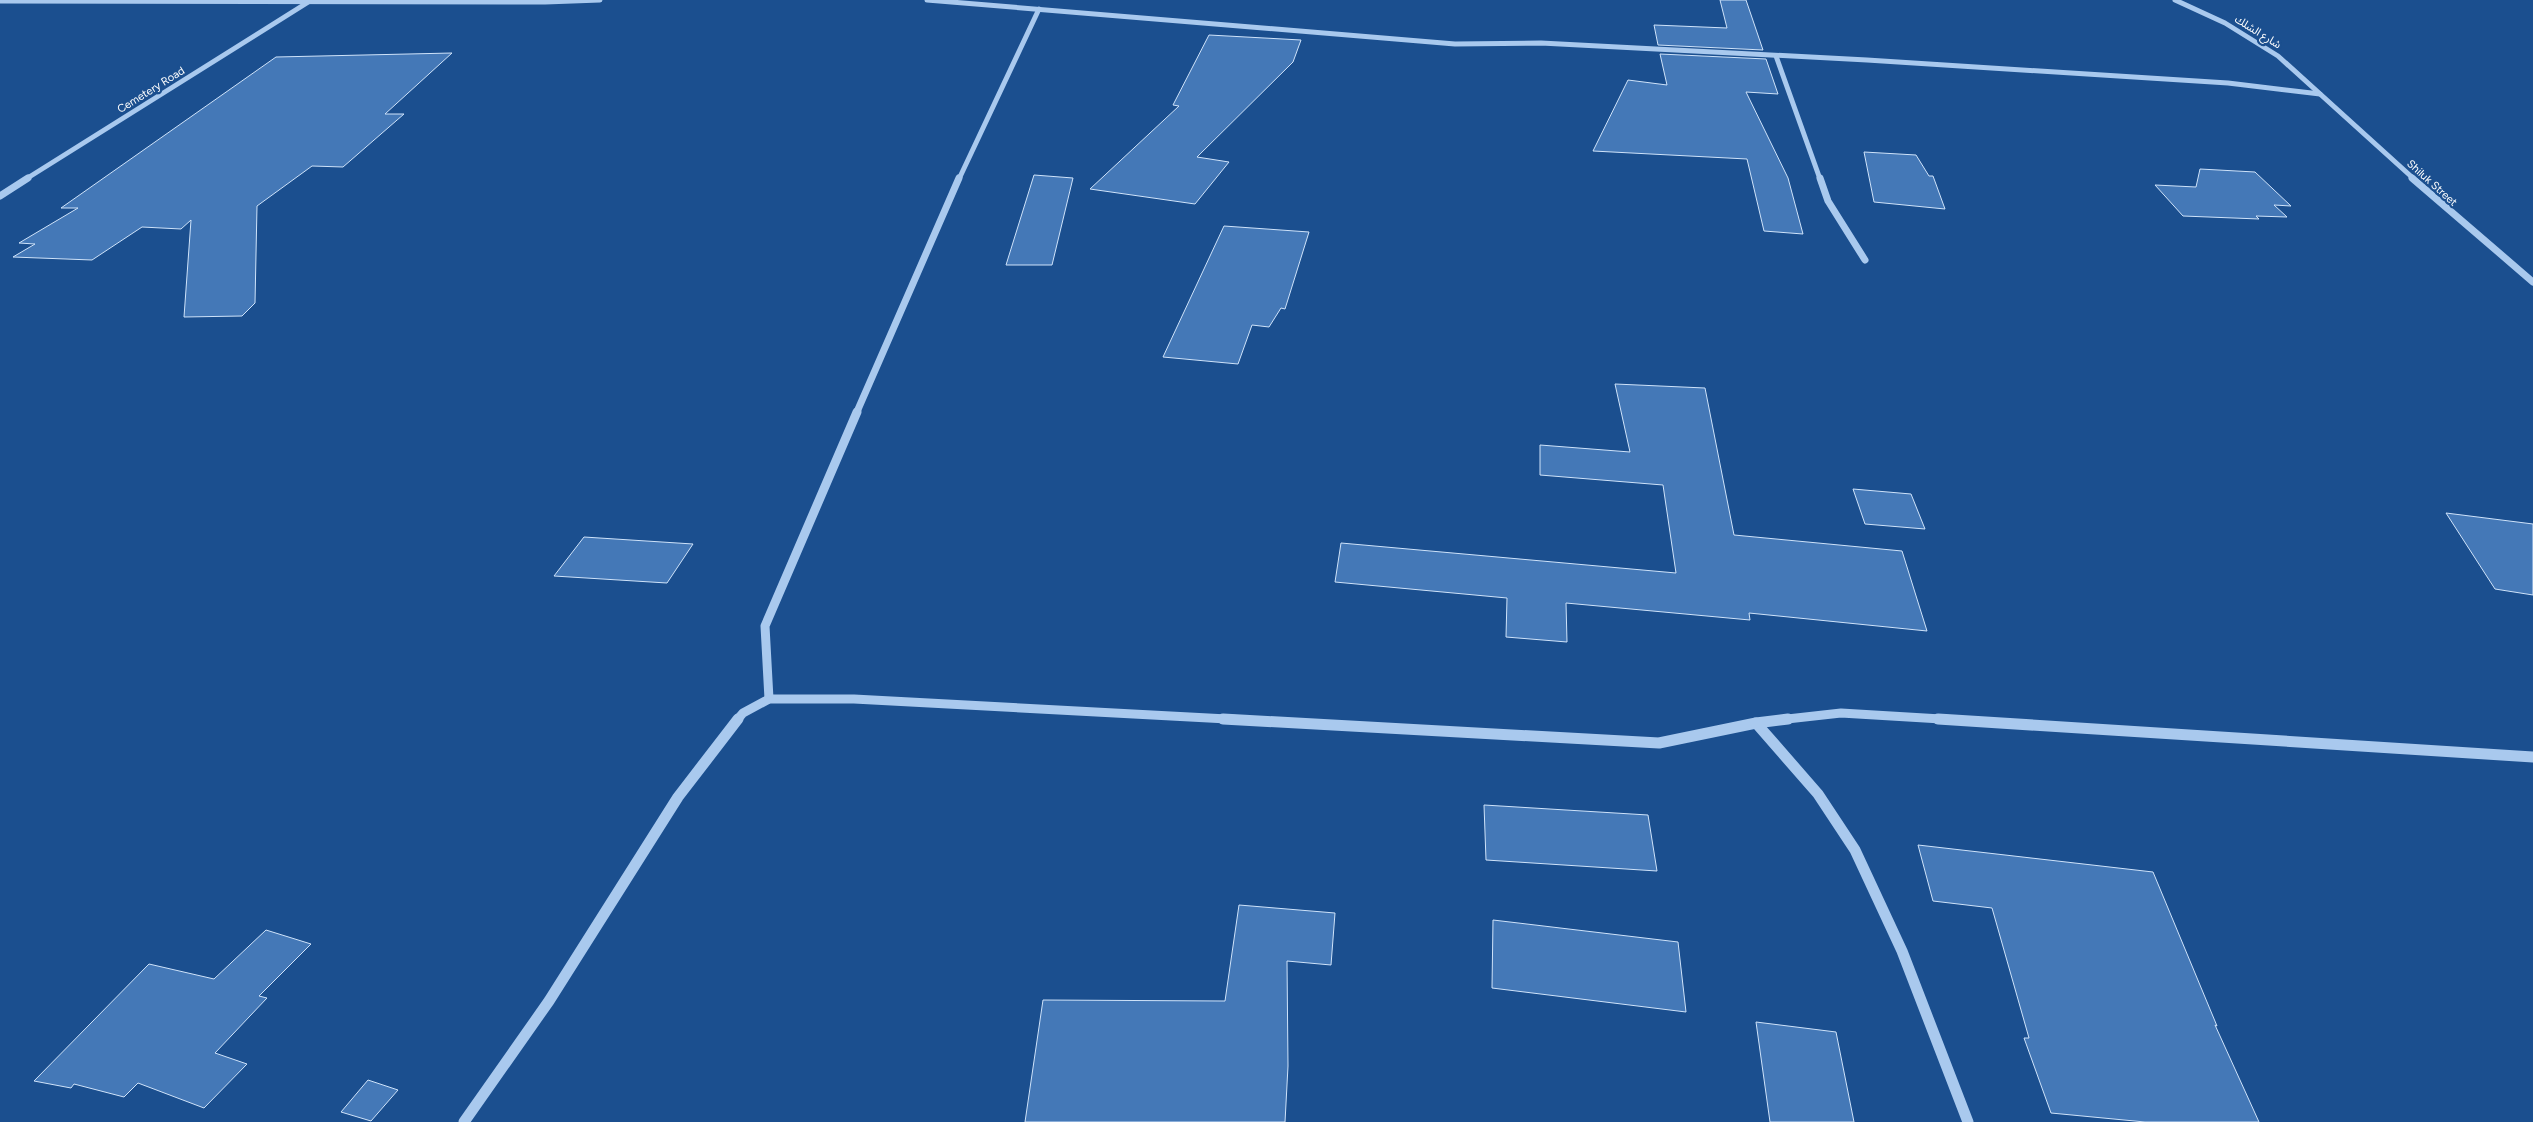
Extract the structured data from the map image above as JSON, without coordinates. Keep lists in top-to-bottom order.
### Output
{
  "streets": {
    "street": ["شارع الشلك", "Cemetery Road", "Shiluk Street"]
  },
  "crossings": [
    ["شارع الشلك", "Shiluk Street"]
  ]
}
